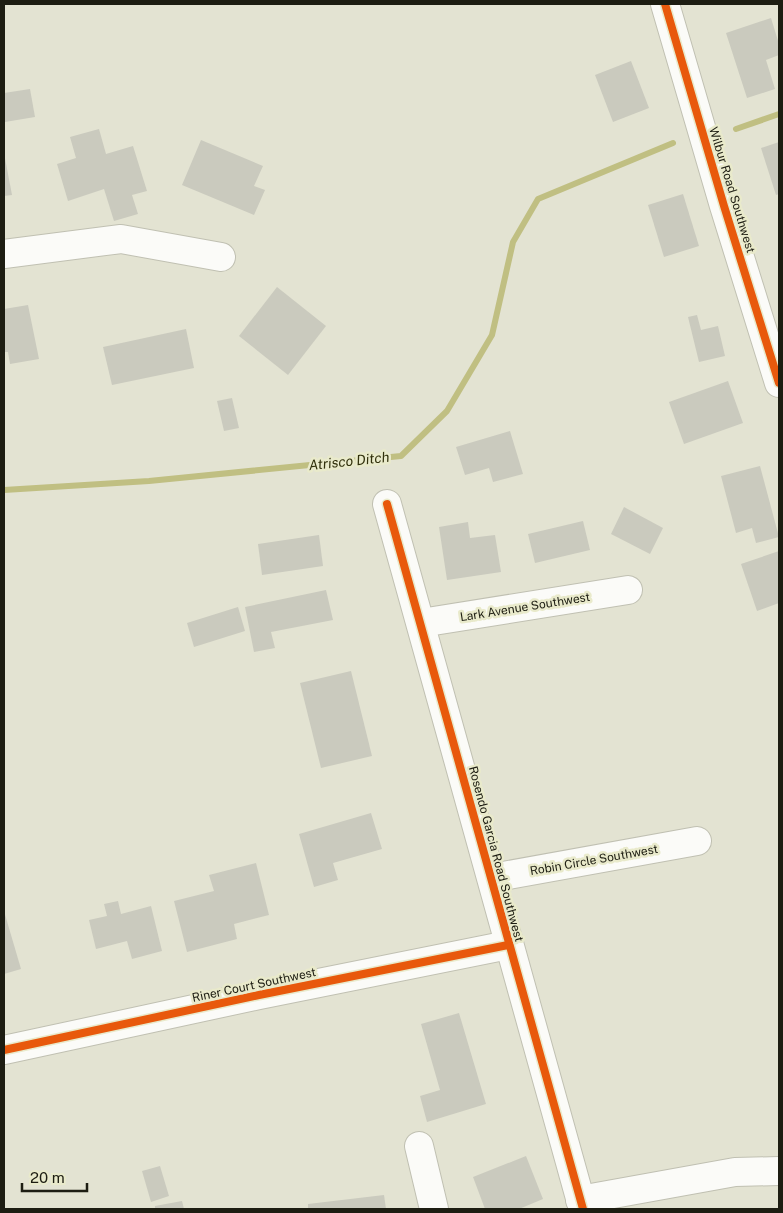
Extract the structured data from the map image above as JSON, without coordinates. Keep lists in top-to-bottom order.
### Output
{
  "streets": {
    "street": [
      "Wilbur Road Southwest",
      "Lark Avenue Southwest",
      "Rosendo Garcia Road Southwest",
      "Robin Circle Southwest",
      "Riner Court Southwest"
    ]
  },
  "crossings": [
    ["Lark Avenue Southwest", "Rosendo Garcia Road Southwest"],
    ["Rosendo Garcia Road Southwest", "Robin Circle Southwest"],
    ["Rosendo Garcia Road Southwest", "Riner Court Southwest"]
  ],
  "water": ["Atrisco Ditch"],
  "scale_bar": "20 m"
}
